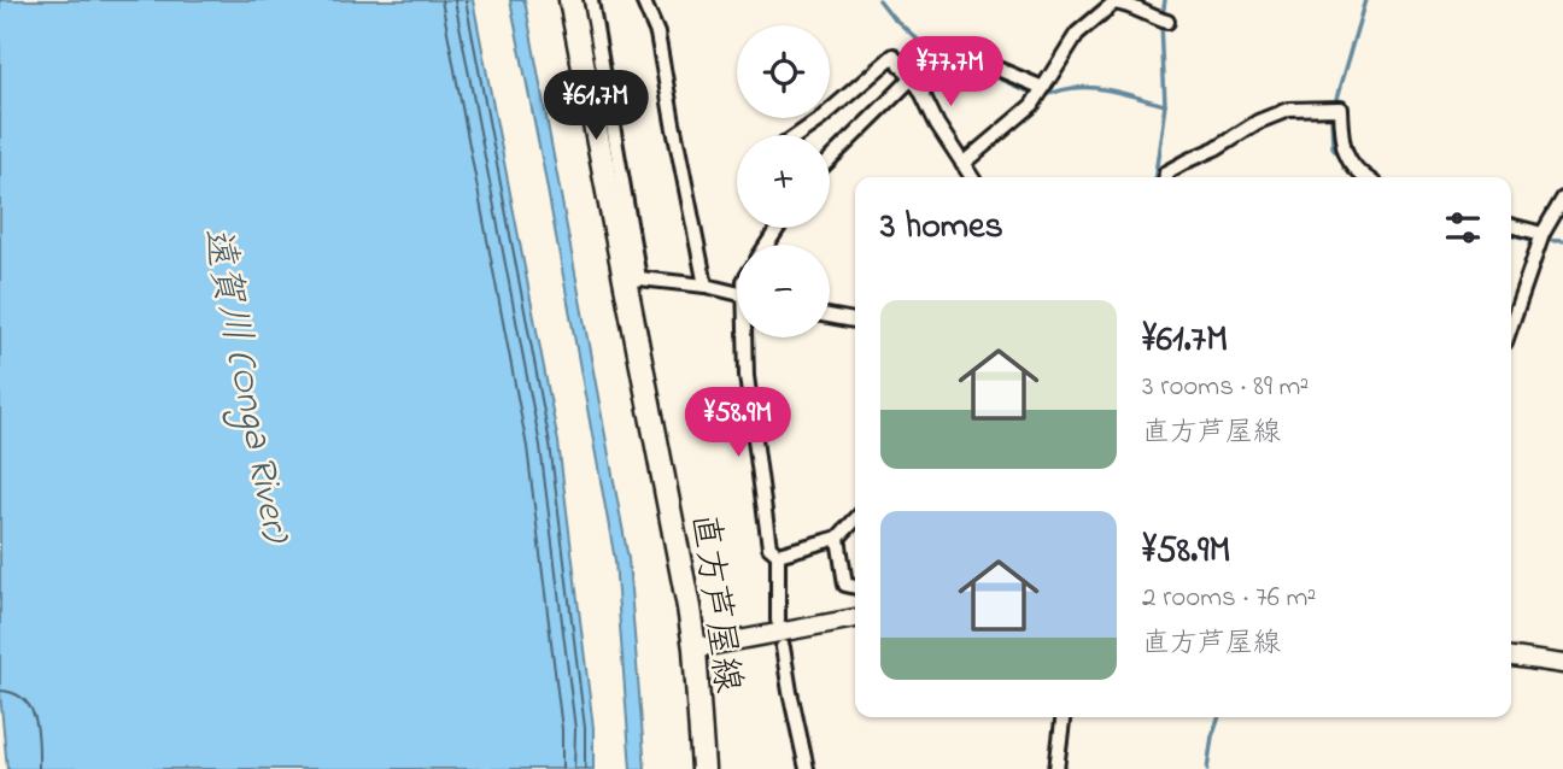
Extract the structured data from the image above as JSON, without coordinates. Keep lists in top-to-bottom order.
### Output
{
  "streets": {
    "main road": ["直方芦屋線"]
  },
  "water": ["遠賀川 (Onga River)"],
  "page": {
    "map_buttons": ["+", "−"],
    "price": ["¥77.7M", "¥61.7M", "¥58.9M"],
    "heading": "3 homes",
    "list": [
      {
        "name": "¥61.7M",
        "note": "3 rooms · 89 m² · 直方芦屋線"
      },
      {
        "name": "¥58.9M",
        "note": "2 rooms · 76 m² · 直方芦屋線"
      }
    ]
  }
}
